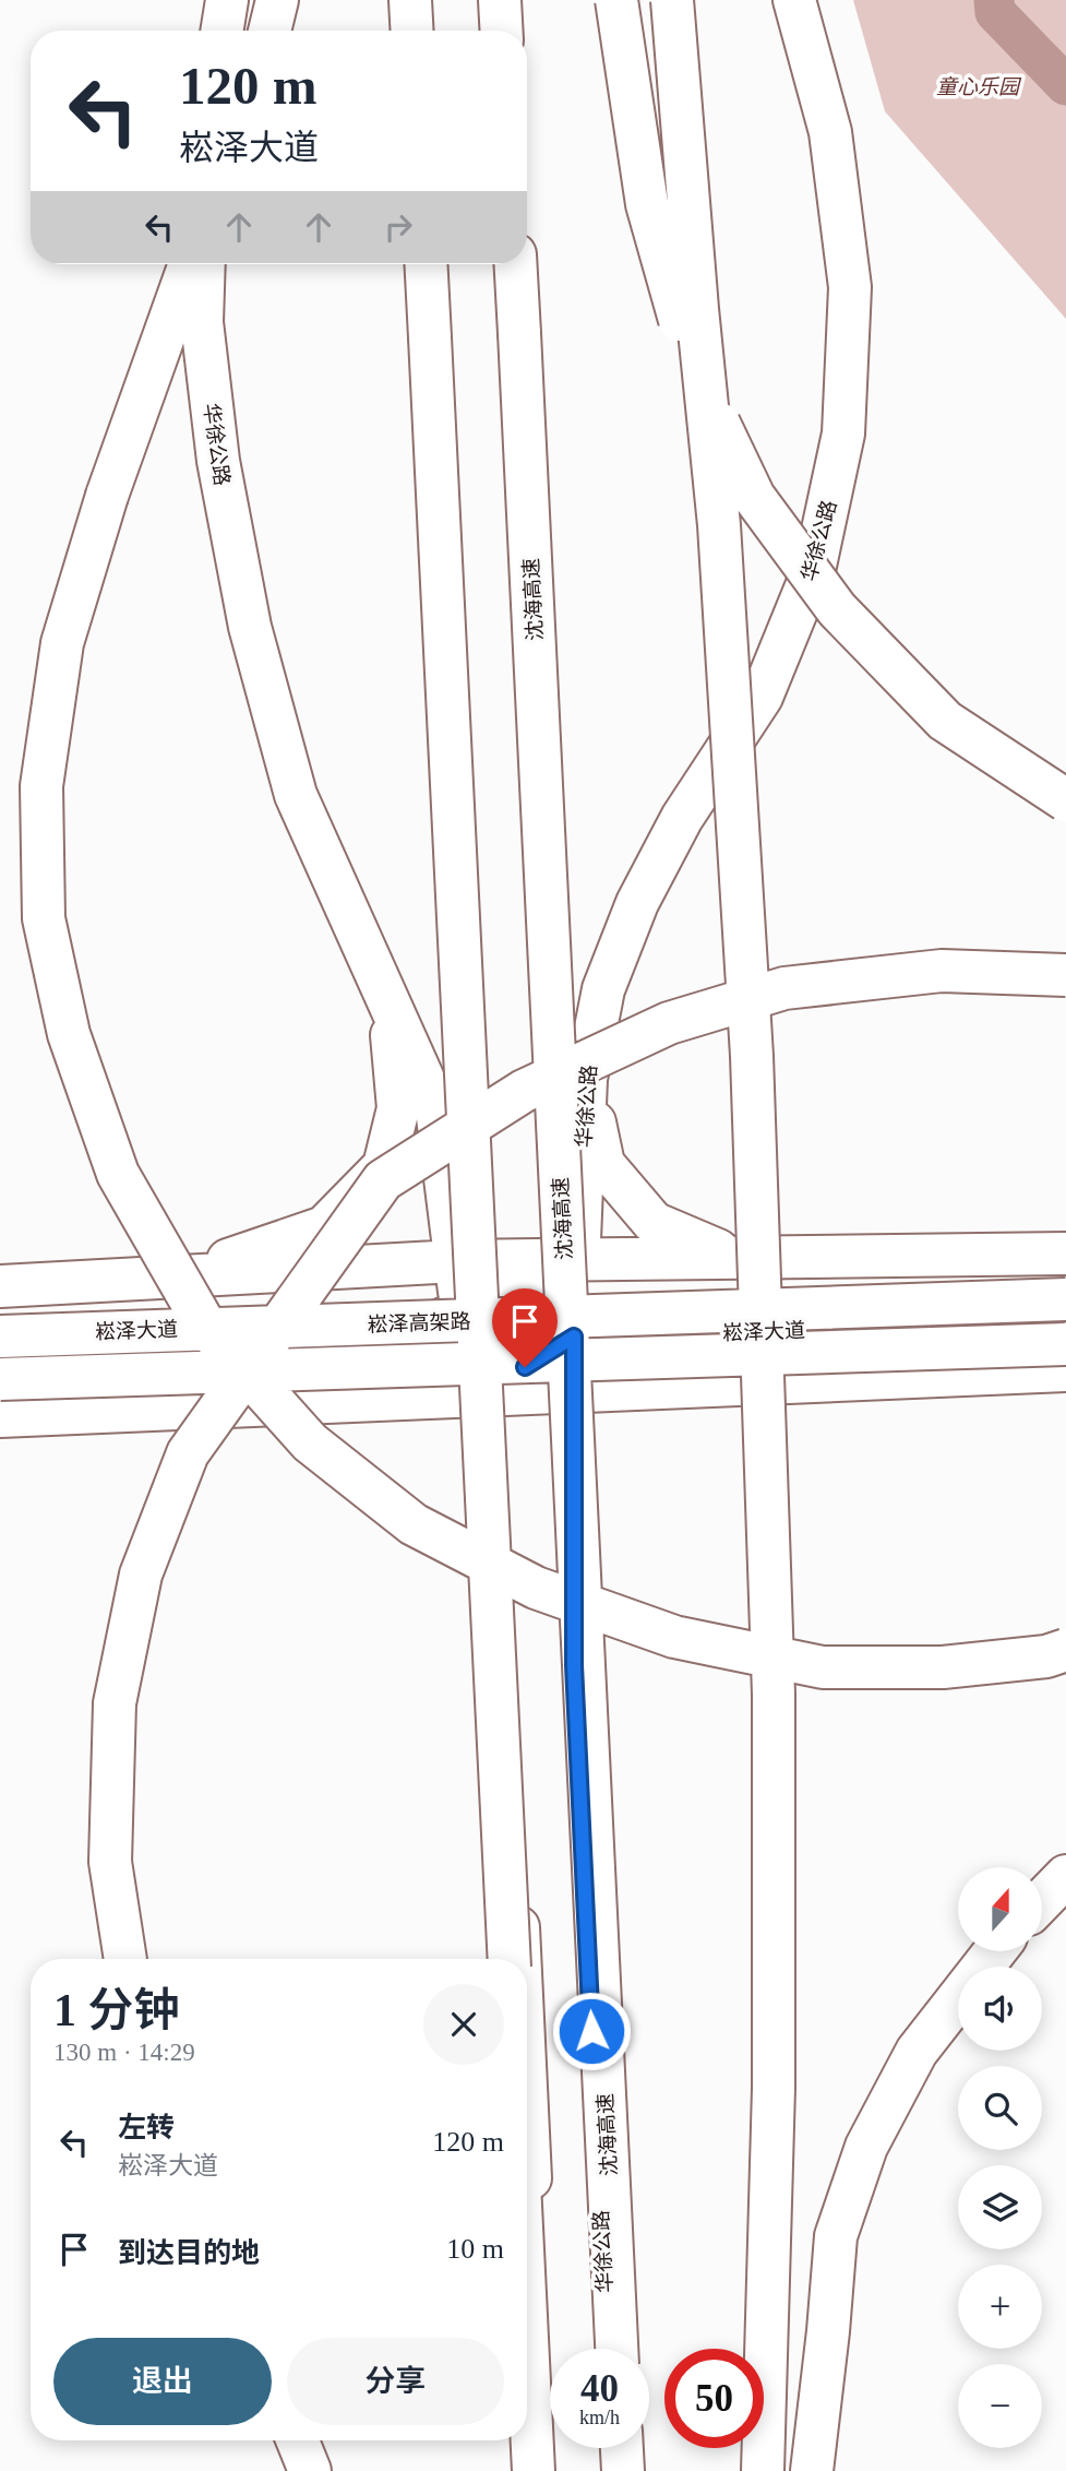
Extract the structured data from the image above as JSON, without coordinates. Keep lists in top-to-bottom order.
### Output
{
  "streets": {
    "main road": [
      "华徐公路",
      "沈海高速",
      "崧泽高架路",
      "崧泽大道"
    ]
  },
  "crossings": [
    ["华徐公路", "崧泽大道"],
    ["崧泽高架路", "崧泽大道"]
  ],
  "parks": ["童心乐园"],
  "north": "top",
  "page": {
    "turn": ["120 m", "崧泽大道"],
    "map_buttons": ["+", "−"],
    "heading": ["1 分钟", "130 m · 14:29"],
    "list": [
      {
        "name": "左转",
        "note": "崧泽大道",
        "value": "120 m"
      },
      {
        "name": "到达目的地",
        "value": "10 m"
      }
    ],
    "buttons": ["退出", "分享"],
    "speed": "40 km/h",
    "limit": "50"
  }
}
